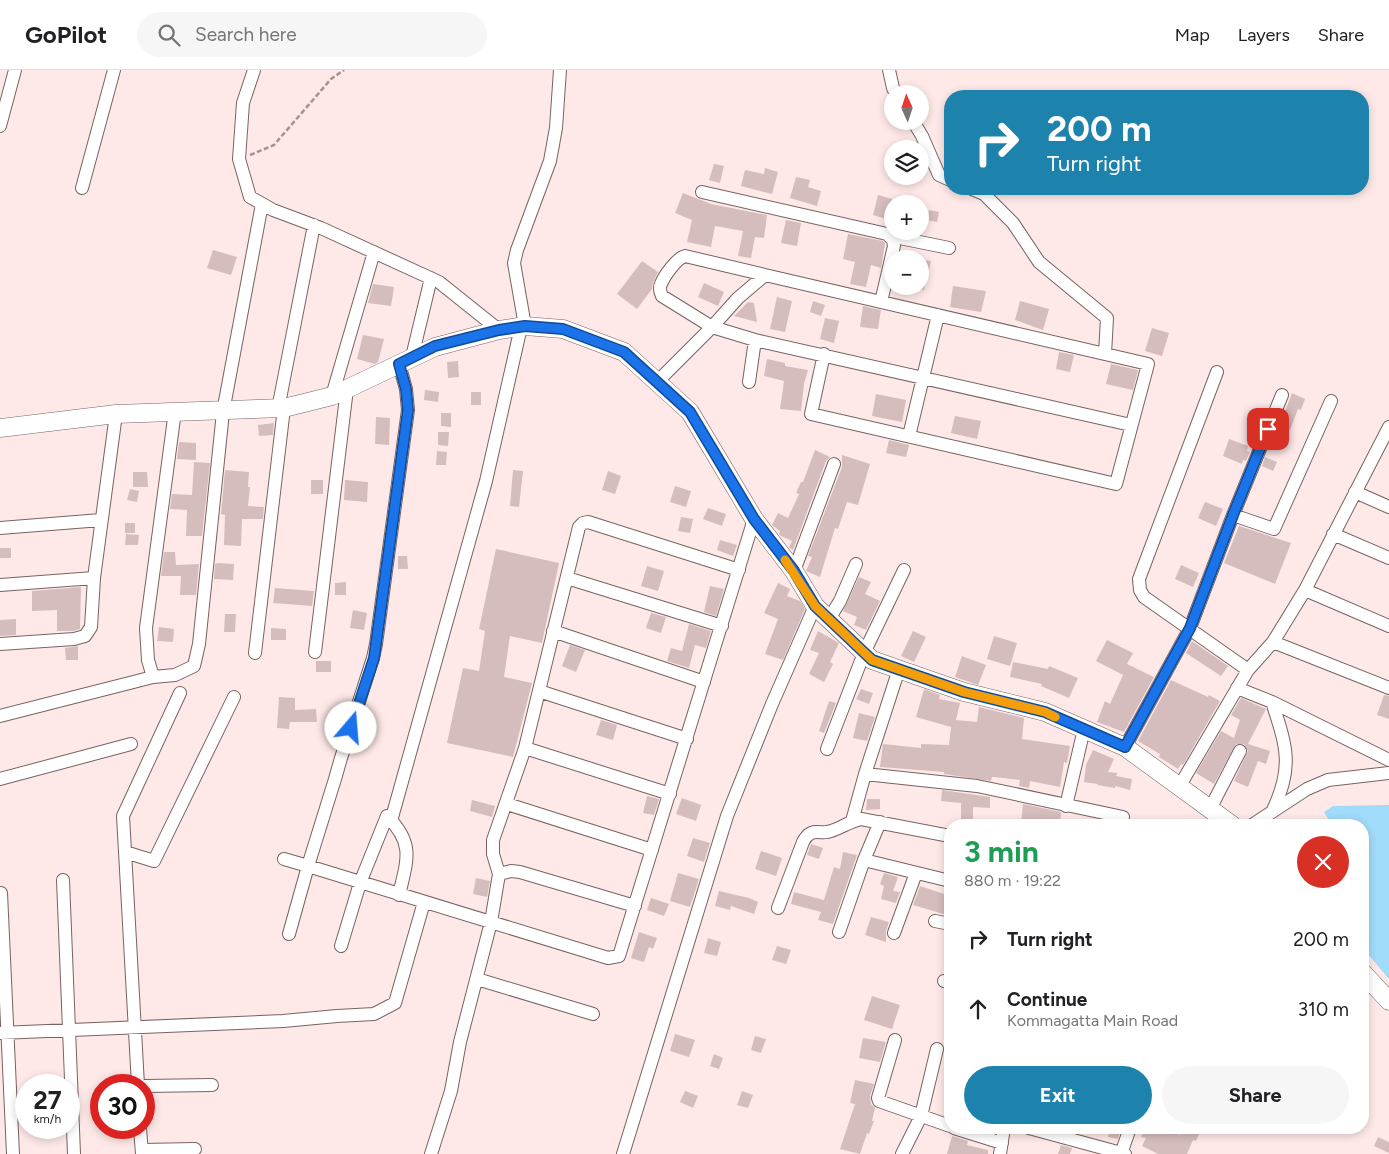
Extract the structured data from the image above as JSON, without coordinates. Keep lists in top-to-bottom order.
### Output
{
  "north": "top",
  "page": {
    "header": "GoPilot",
    "search": "Search here",
    "nav": ["Map", "Layers", "Share"],
    "map_buttons": ["+", "−"],
    "turn": ["200 m", "Turn right"],
    "heading": ["3 min", "880 m · 19:22"],
    "list": [
      {
        "name": "Turn right",
        "value": "200 m"
      },
      {
        "name": "Continue",
        "note": "Kommagatta Main Road",
        "value": "310 m"
      }
    ],
    "buttons": ["Exit", "Share"],
    "speed": "27 km/h",
    "limit": "30"
  }
}
